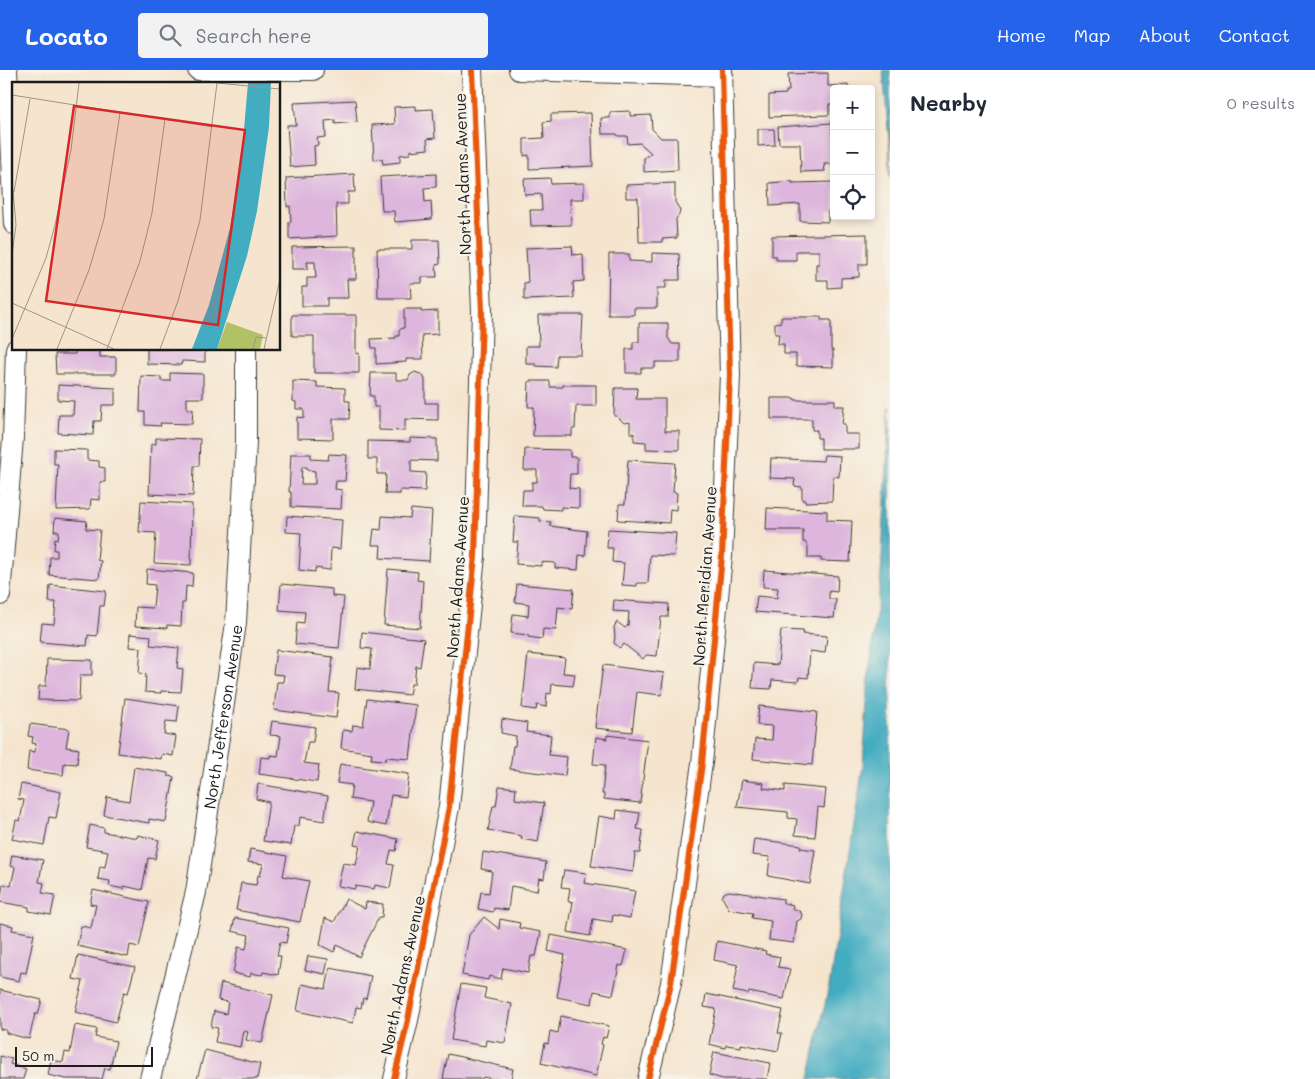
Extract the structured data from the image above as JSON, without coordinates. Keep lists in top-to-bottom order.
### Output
{
  "streets": {
    "street": ["North Adams Avenue", "North Meridian Avenue", "North Jefferson Avenue"]
  },
  "scale_bar": "50 m",
  "page": {
    "header": "Locato",
    "search": "Search here",
    "nav": [
      "Home",
      "Map",
      "About",
      "Contact"
    ],
    "heading": ["Nearby", "0 results"],
    "map_buttons": ["+", "−"],
    "scale": "50 m"
  }
}
